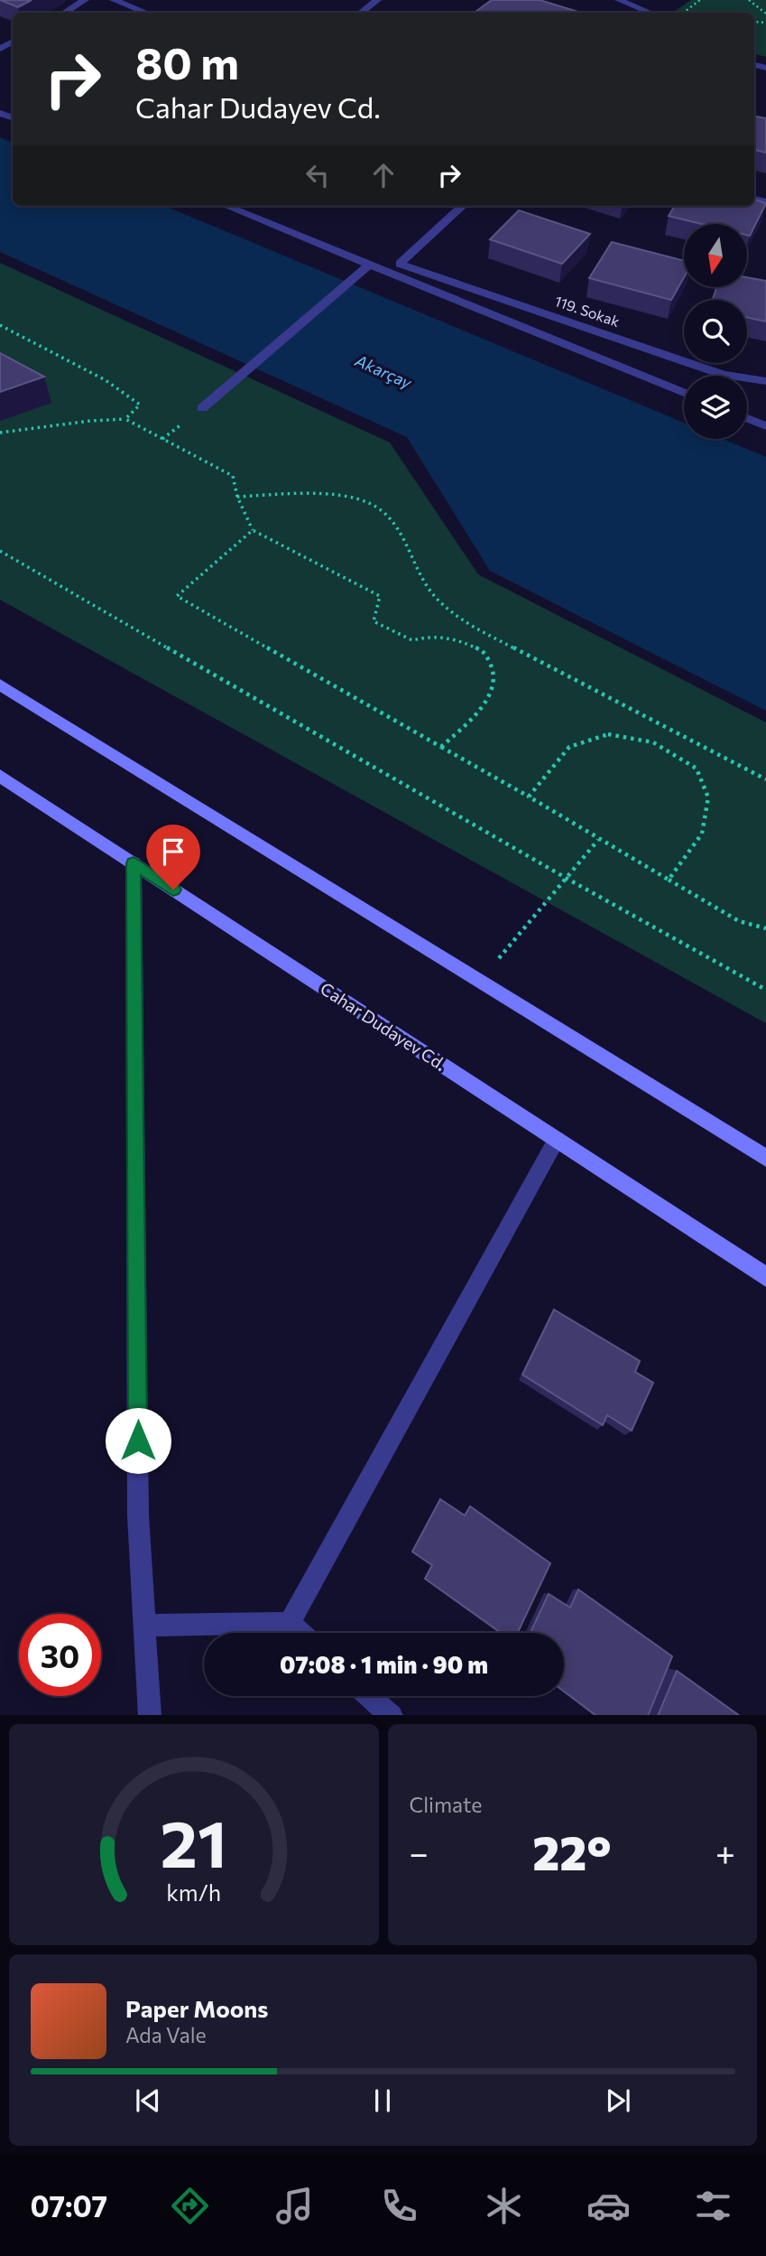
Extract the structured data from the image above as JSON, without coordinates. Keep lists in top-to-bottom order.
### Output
{
  "streets": {
    "main road": ["Cahar Dudayev Cd."],
    "street": ["119. Sokak"]
  },
  "water": ["Akarçay"],
  "north": "bottom",
  "page": {
    "turn": ["80 m", "Cahar Dudayev Cd."],
    "limit": "30",
    "trip": "07:08 · 1 min · 90 m",
    "tile": "Climate",
    "heat": ["−", "22°", "+"],
    "song": ["Paper Moons", "Ada Vale"],
    "tabs": "07:07",
    "gauge": ["21", "km/h"]
  }
}
